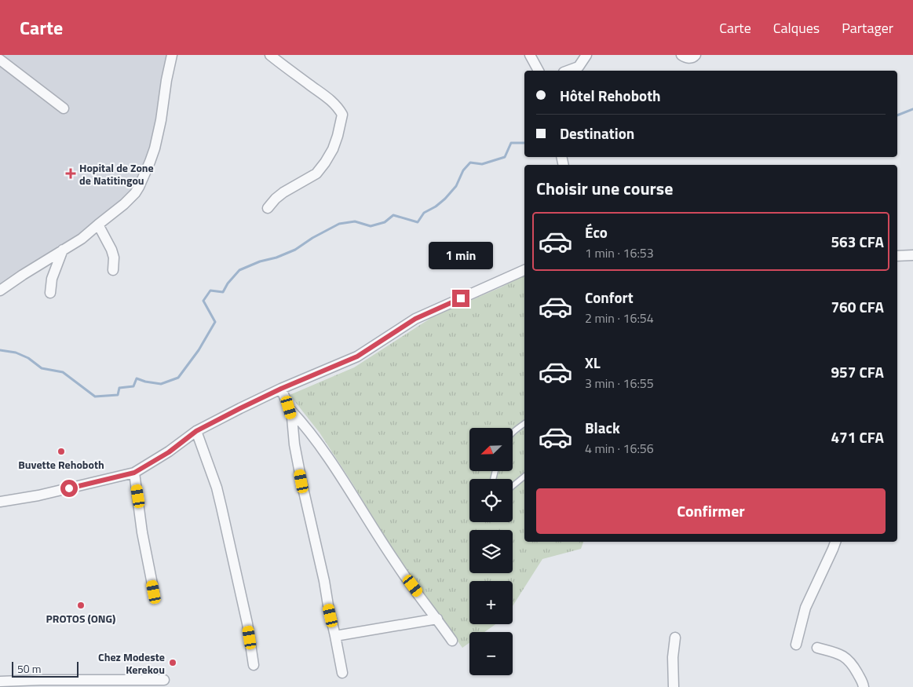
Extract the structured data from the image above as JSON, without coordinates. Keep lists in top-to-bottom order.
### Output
{
  "places": {
    "health": ["Hopital de Zone de Natitingou"],
    "other": ["Buvette Rehoboth", "PROTOS (ONG)", "Chez Modeste Kerekou"]
  },
  "scale_bar": "50 m",
  "north": "bottom left",
  "page": {
    "header": "Carte",
    "nav": ["Carte", "Calques", "Partager"],
    "banner": ["Hôtel Rehoboth", "Destination"],
    "heading": "Choisir une course",
    "list": [
      {
        "name": "Éco",
        "note": "1 min · 16:53",
        "value": "563 CFA"
      },
      {
        "name": "Confort",
        "note": "2 min · 16:54",
        "value": "760 CFA"
      },
      {
        "name": "XL",
        "note": "3 min · 16:55",
        "value": "957 CFA"
      },
      {
        "name": "Black",
        "note": "4 min · 16:56",
        "value": "471 CFA"
      }
    ],
    "bubble": "1 min",
    "map_buttons": ["+", "−"],
    "buttons": "Confirmer",
    "scale": "50 m"
  }
}
